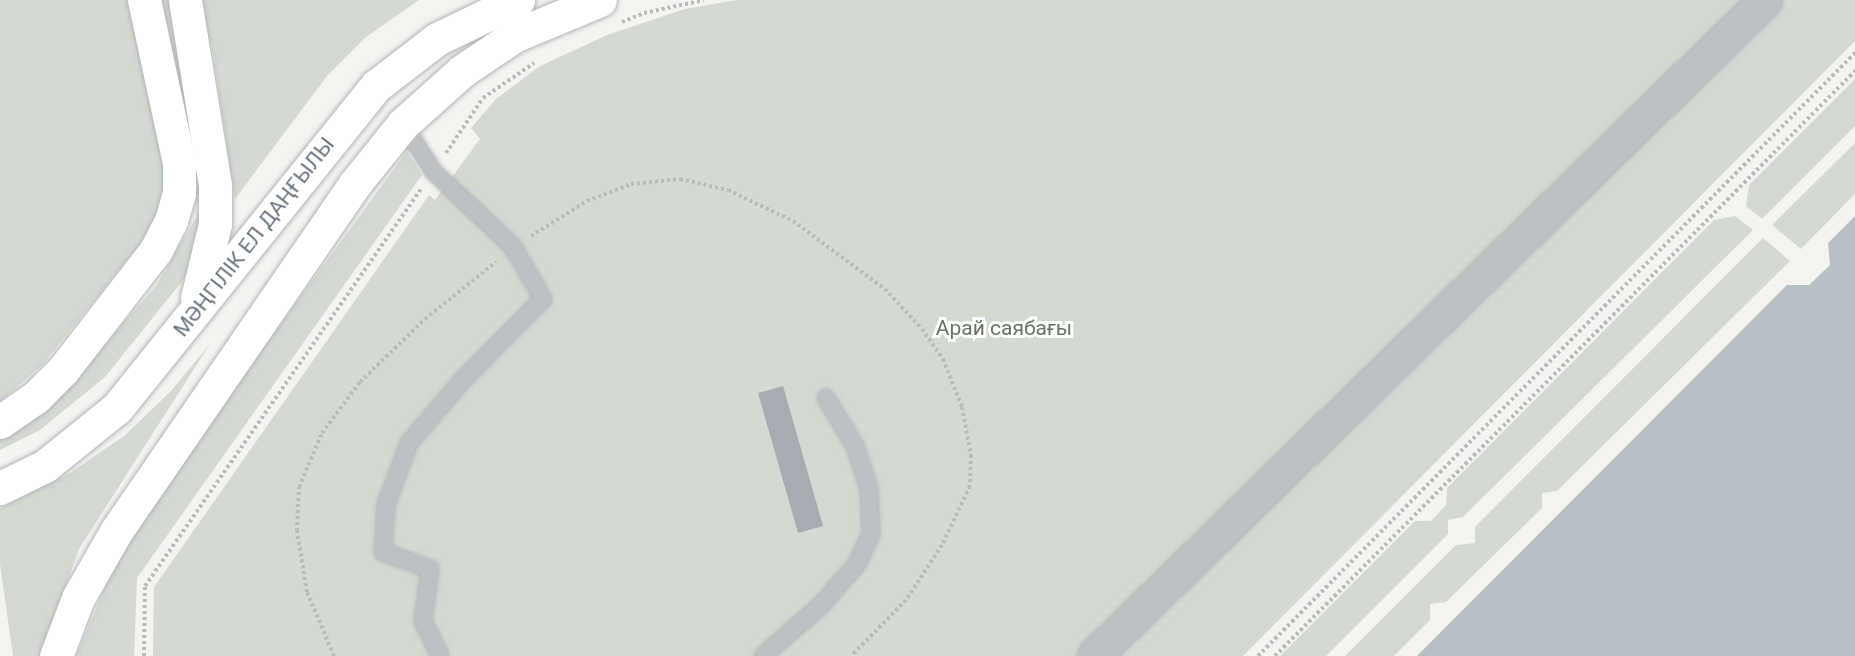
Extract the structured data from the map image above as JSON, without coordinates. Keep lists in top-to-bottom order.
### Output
{
  "streets": {
    "main road": ["МӘҢГІЛІК ЕЛ ДАҢҒЫЛЫ"]
  },
  "parks": ["Арай саябағы"]
}
